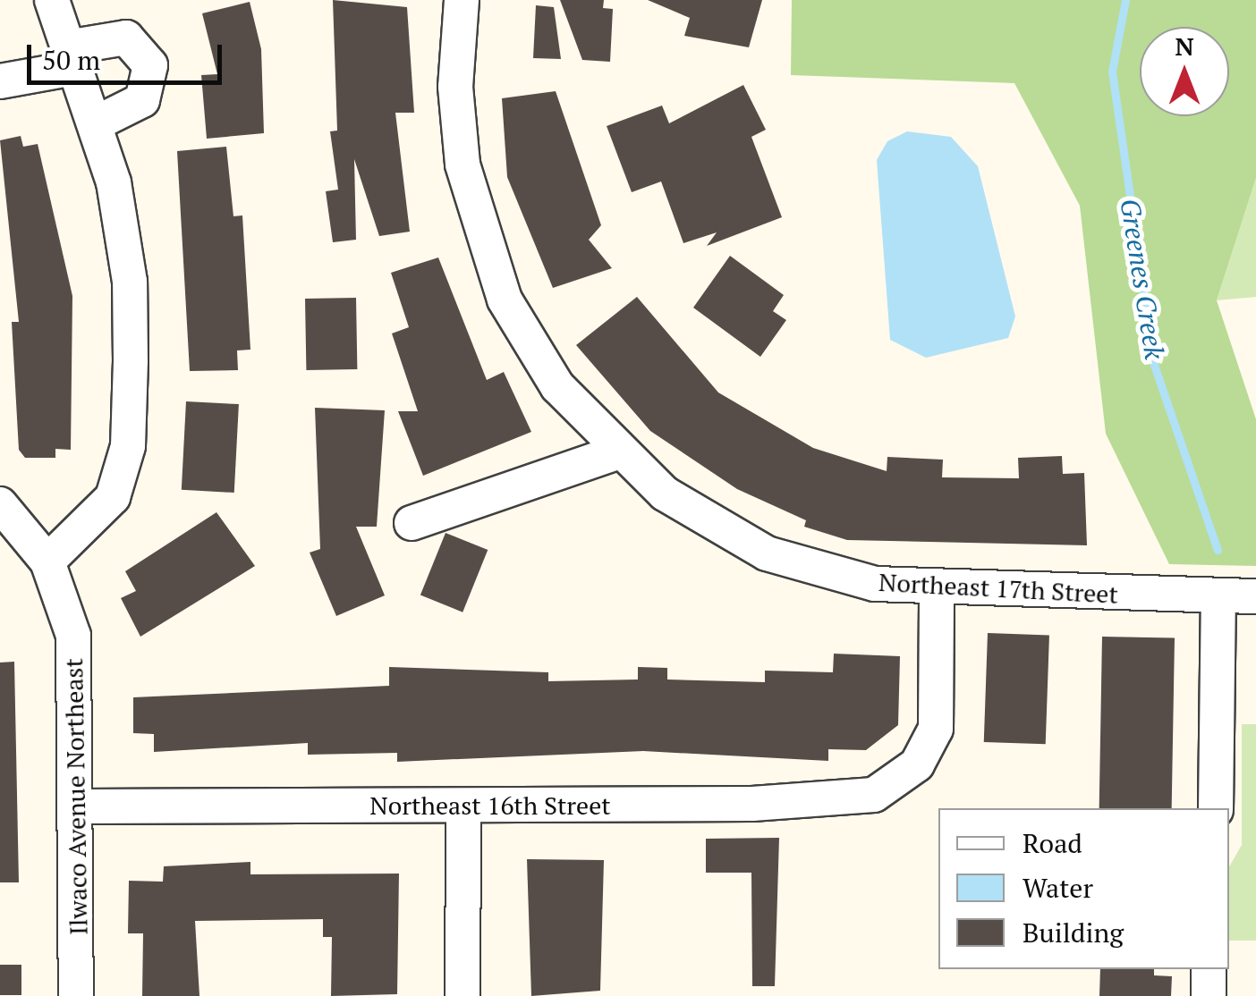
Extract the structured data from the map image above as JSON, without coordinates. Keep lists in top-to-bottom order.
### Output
{
  "streets": {
    "street": ["Northeast 17th Street", "Ilwaco Avenue Northeast", "Northeast 16th Street"]
  },
  "crossings": [
    ["Northeast 17th Street", "Northeast 16th Street"],
    ["Ilwaco Avenue Northeast", "Northeast 16th Street"]
  ],
  "water": ["Greenes Creek"],
  "legend": ["Road", "Water", "Building"],
  "scale_bar": "50 m",
  "north": "top"
}
